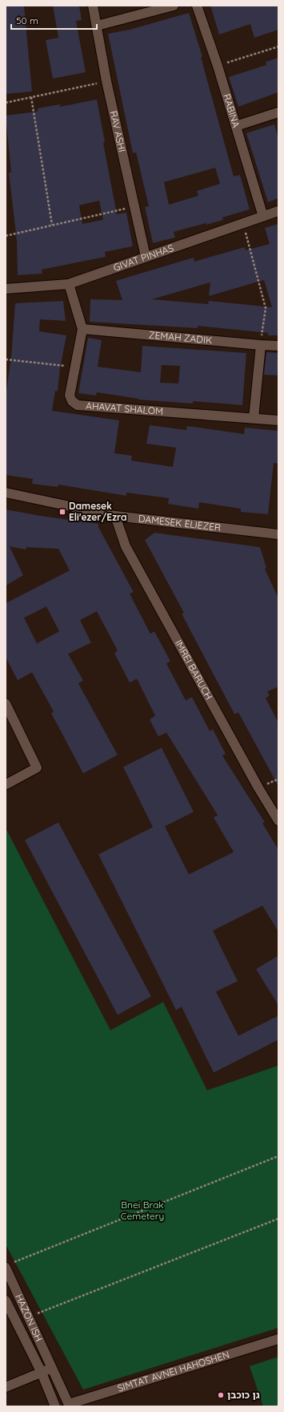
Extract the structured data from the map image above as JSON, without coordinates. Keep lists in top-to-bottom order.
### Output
{
  "streets": {
    "street": [
      "RABINA",
      "RAV ASHI",
      "GIVAT PINHAS",
      "ZEMAH ZADIK",
      "AHAVAT SHALOM",
      "DAMESEK ELIEZER",
      "IMREI BARUCH",
      "HAZON ISH",
      "SIMTAT AVNEI HAHOSHEN"
    ]
  },
  "crossings": [
    ["RABINA", "GIVAT PINHAS"],
    ["RAV ASHI", "GIVAT PINHAS"],
    ["GIVAT PINHAS", "AHAVAT SHALOM"],
    ["ZEMAH ZADIK", "AHAVAT SHALOM"],
    ["DAMESEK ELIEZER", "IMREI BARUCH"],
    ["HAZON ISH", "SIMTAT AVNEI HAHOSHEN"]
  ],
  "parks": ["Bnei Brak Cemetery"],
  "places": {
    "transit": ["Damesek Eli'ezer/Ezra"],
    "other": ["גן כוכבן"]
  },
  "scale_bar": "50 m"
}
